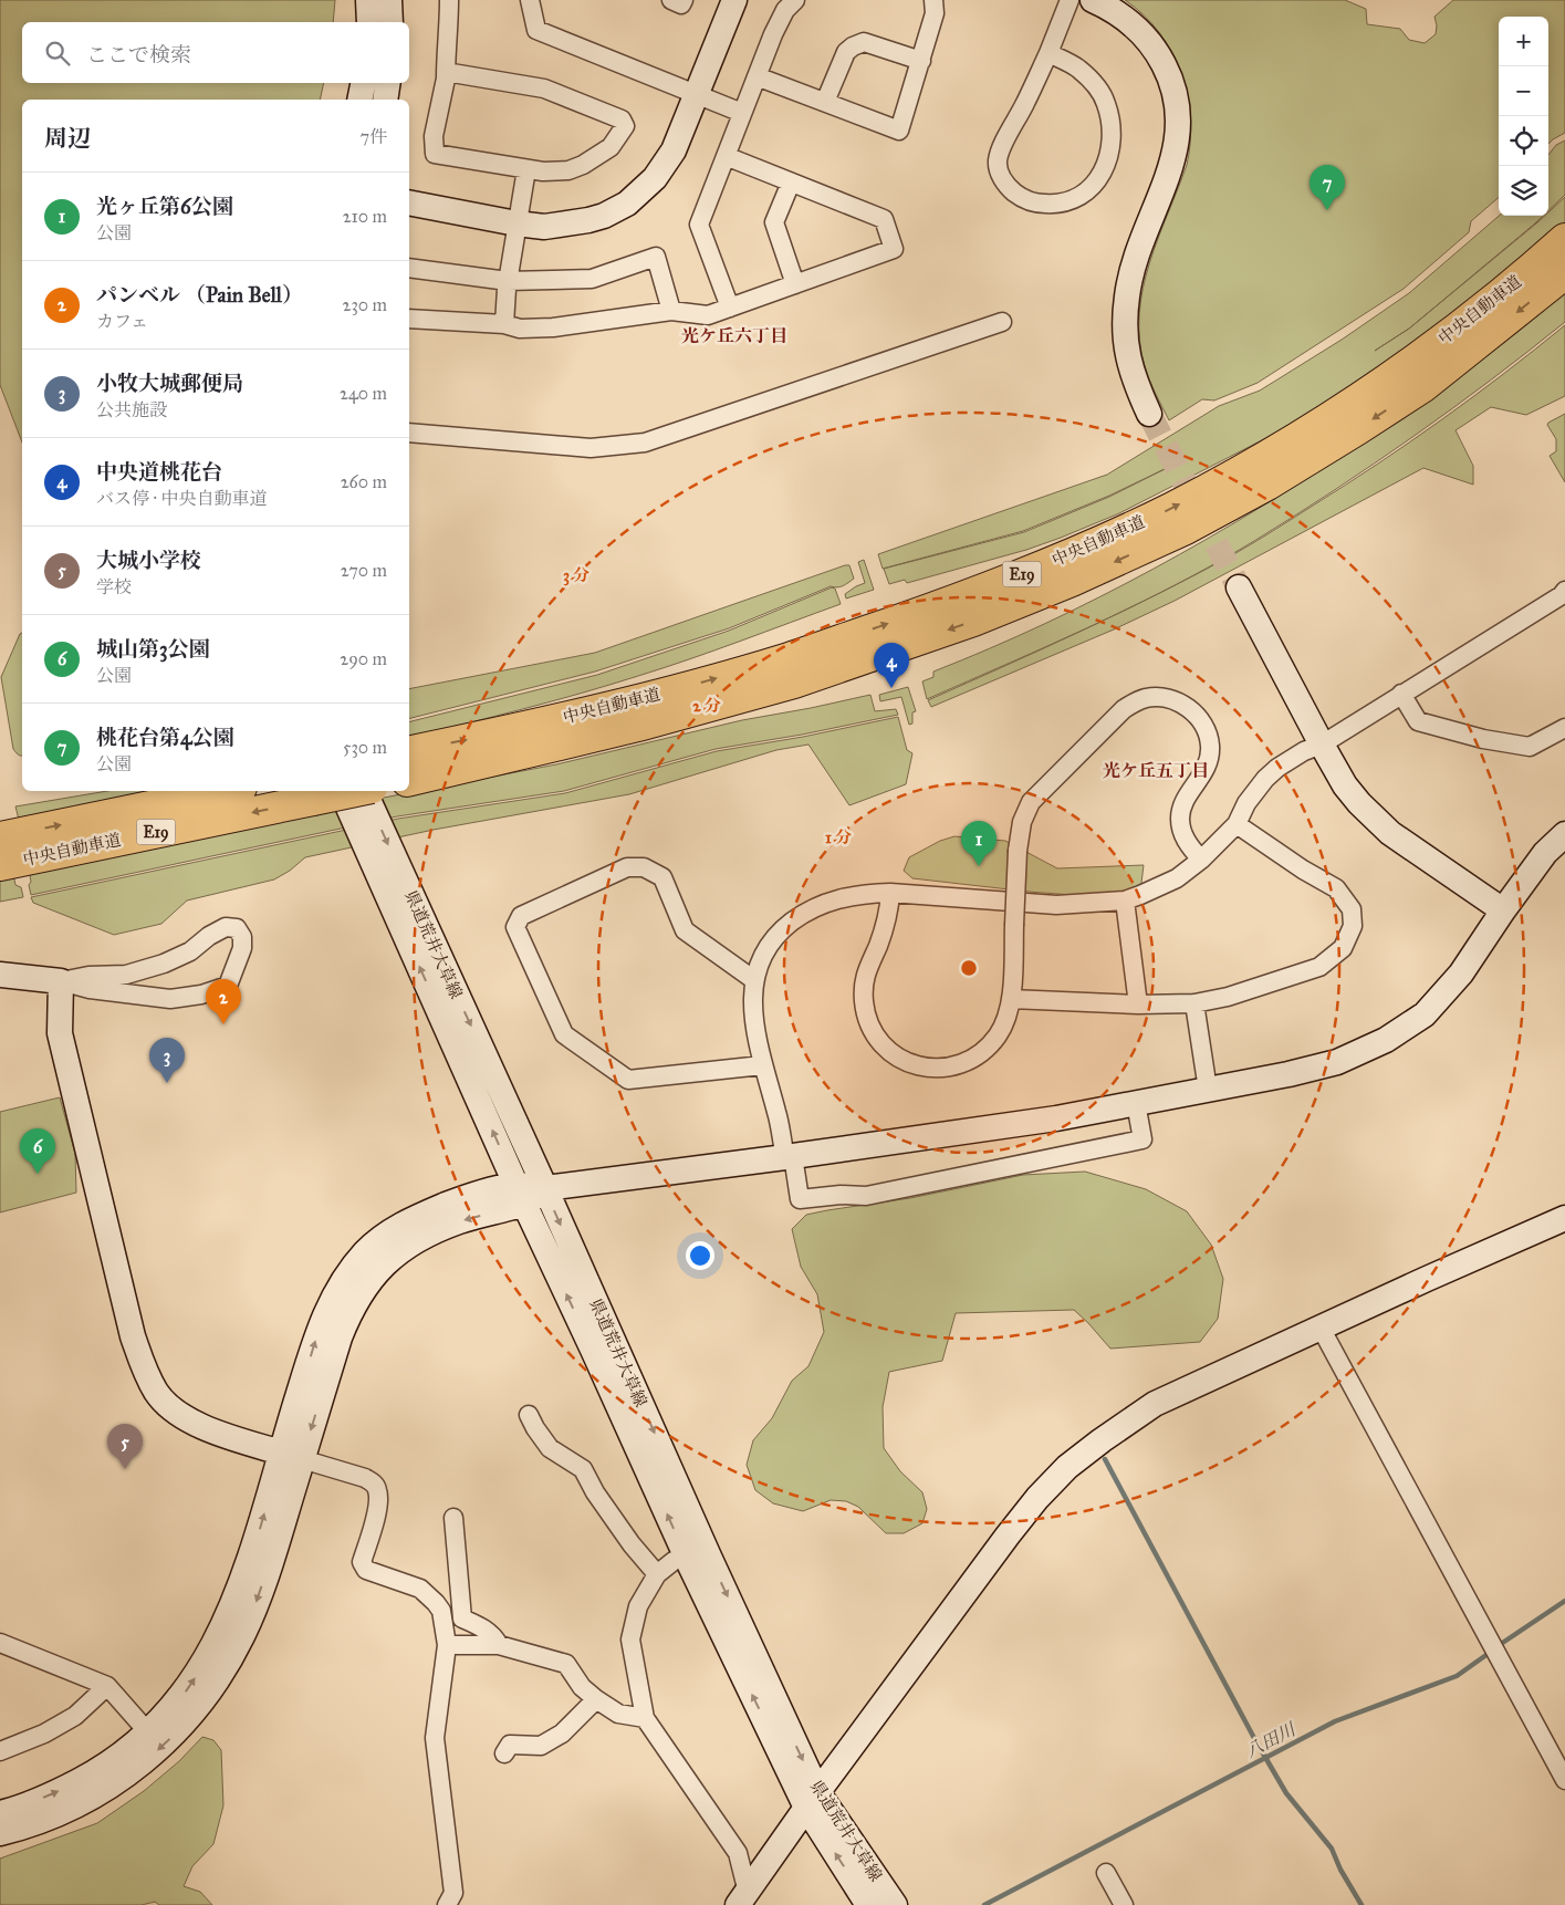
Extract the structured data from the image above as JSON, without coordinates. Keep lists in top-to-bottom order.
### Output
{
  "streets": {
    "highway": ["中央自動車道", "E19"],
    "street": ["県道荒井大草線"]
  },
  "districts": ["光ケ丘六丁目", "光ケ丘五丁目"],
  "water": ["八田川"],
  "page": {
    "map_buttons": ["+", "−"],
    "search": "ここで検索",
    "heading": ["周辺", "7件"],
    "pins": [
      "7",
      "4",
      "1",
      "2",
      "3",
      "6",
      "5"
    ],
    "list": [
      {
        "mark": "1",
        "name": "光ヶ丘第6公園",
        "note": "公園",
        "value": "210 m"
      },
      {
        "mark": "2",
        "name": "パンベル （Pain Bell）",
        "note": "カフェ",
        "value": "230 m"
      },
      {
        "mark": "3",
        "name": "小牧大城郵便局",
        "note": "公共施設",
        "value": "240 m"
      },
      {
        "mark": "4",
        "name": "中央道桃花台",
        "note": "バス停 · 中央自動車道",
        "value": "260 m"
      },
      {
        "mark": "5",
        "name": "大城小学校",
        "note": "学校",
        "value": "270 m"
      },
      {
        "mark": "6",
        "name": "城山第3公園",
        "note": "公園",
        "value": "290 m"
      },
      {
        "mark": "7",
        "name": "桃花台第4公園",
        "note": "公園",
        "value": "530 m"
      }
    ]
  },
  "rings": ["3 分", "2 分", "1 分"]
}
